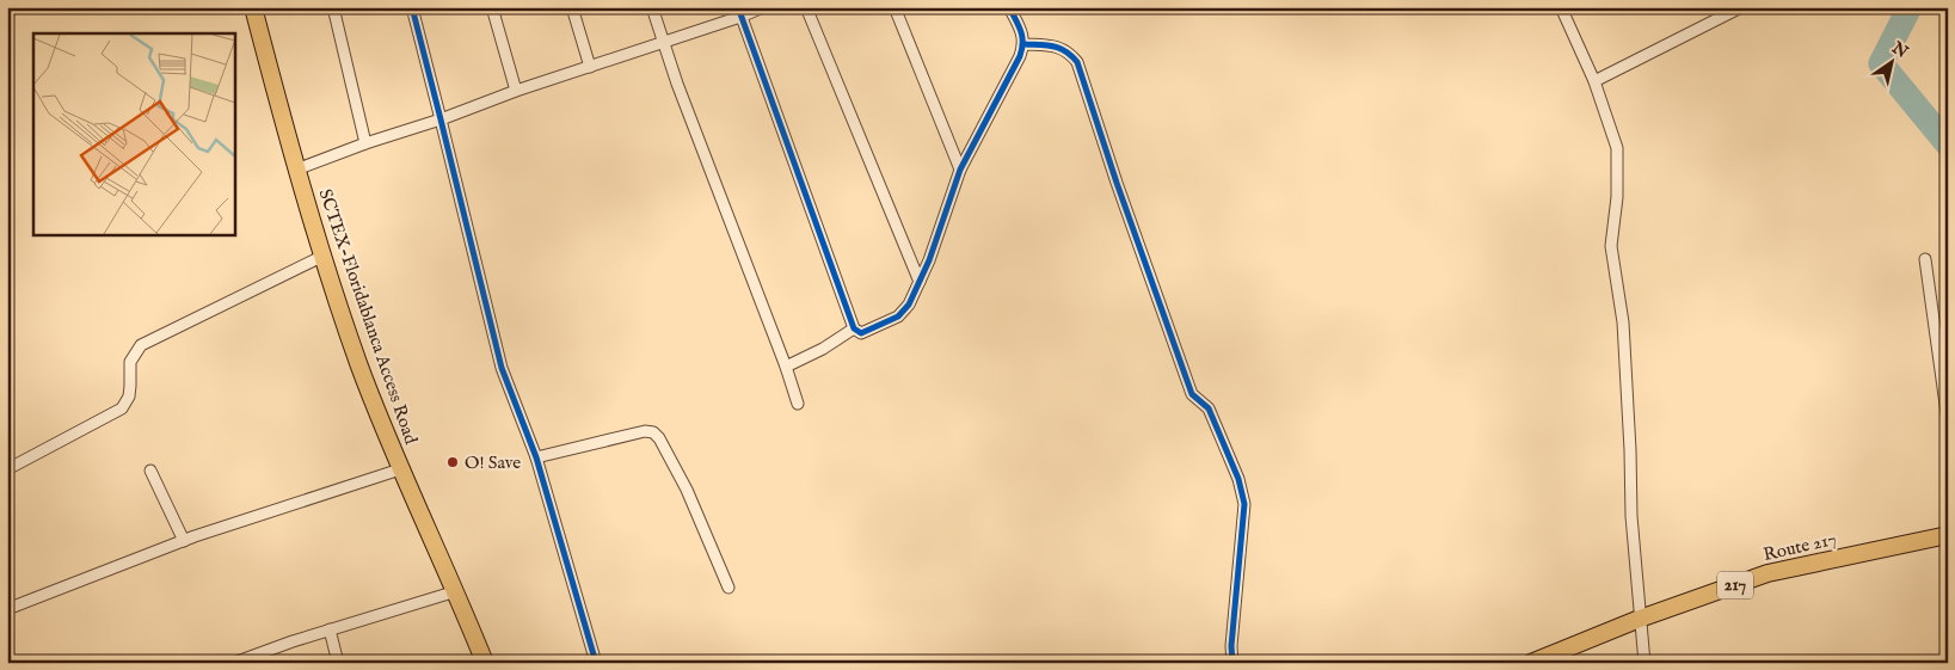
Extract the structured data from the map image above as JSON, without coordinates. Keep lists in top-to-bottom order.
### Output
{
  "streets": {
    "main road": ["SCTEX-Floridablanca Access Road", "Route 217", "217"]
  },
  "places": ["O! Save"],
  "north": "top right"
}
